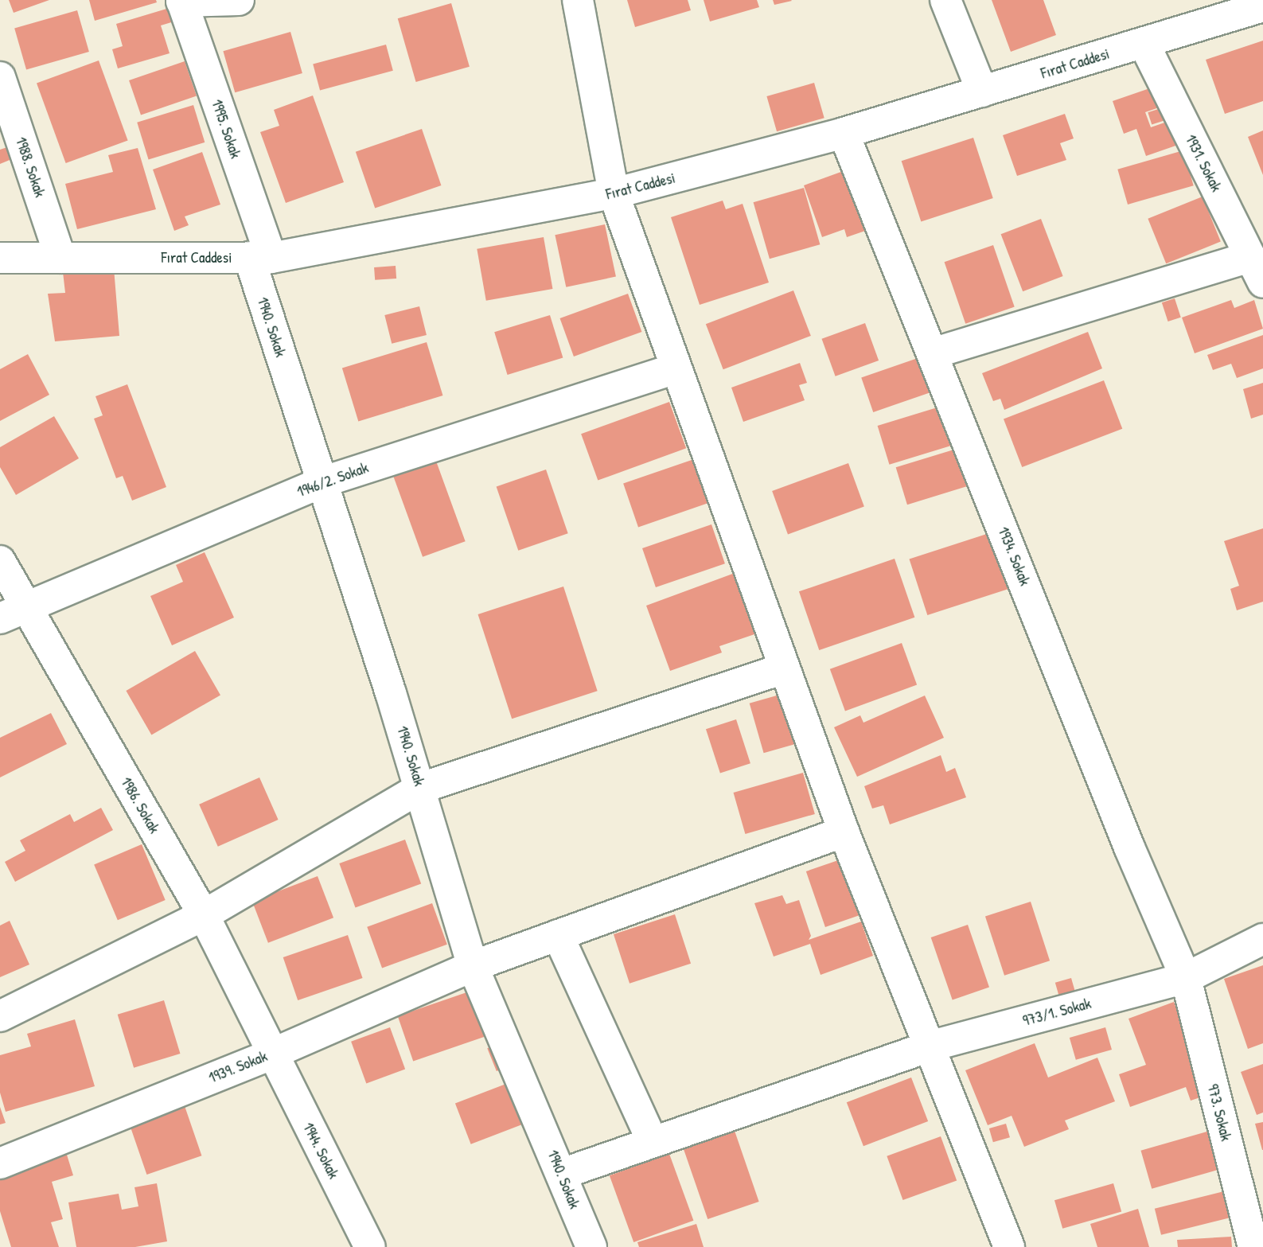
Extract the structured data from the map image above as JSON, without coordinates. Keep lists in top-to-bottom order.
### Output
{
  "streets": {
    "street": [
      "Fırat Caddesi",
      "1995. Sokak",
      "1931. Sokak",
      "1988. Sokak",
      "1940. Sokak",
      "1946/2. Sokak",
      "1934. Sokak",
      "1986. Sokak",
      "973/1. Sokak",
      "1939. Sokak",
      "973. Sokak",
      "1944. Sokak"
    ]
  },
  "crossings": [
    ["Fırat Caddesi", "1995. Sokak"],
    ["Fırat Caddesi", "1931. Sokak"],
    ["Fırat Caddesi", "1988. Sokak"],
    ["Fırat Caddesi", "1940. Sokak"],
    ["Fırat Caddesi", "1934. Sokak"],
    ["1995. Sokak", "1940. Sokak"],
    ["1940. Sokak", "1946/2. Sokak"],
    ["1940. Sokak", "973/1. Sokak"],
    ["1940. Sokak", "1939. Sokak"],
    ["1946/2. Sokak", "1986. Sokak"],
    ["1934. Sokak", "973/1. Sokak"],
    ["1934. Sokak", "973. Sokak"],
    ["1986. Sokak", "1939. Sokak"],
    ["1986. Sokak", "1944. Sokak"],
    ["973/1. Sokak", "973. Sokak"],
    ["1939. Sokak", "1944. Sokak"]
  ]
}
